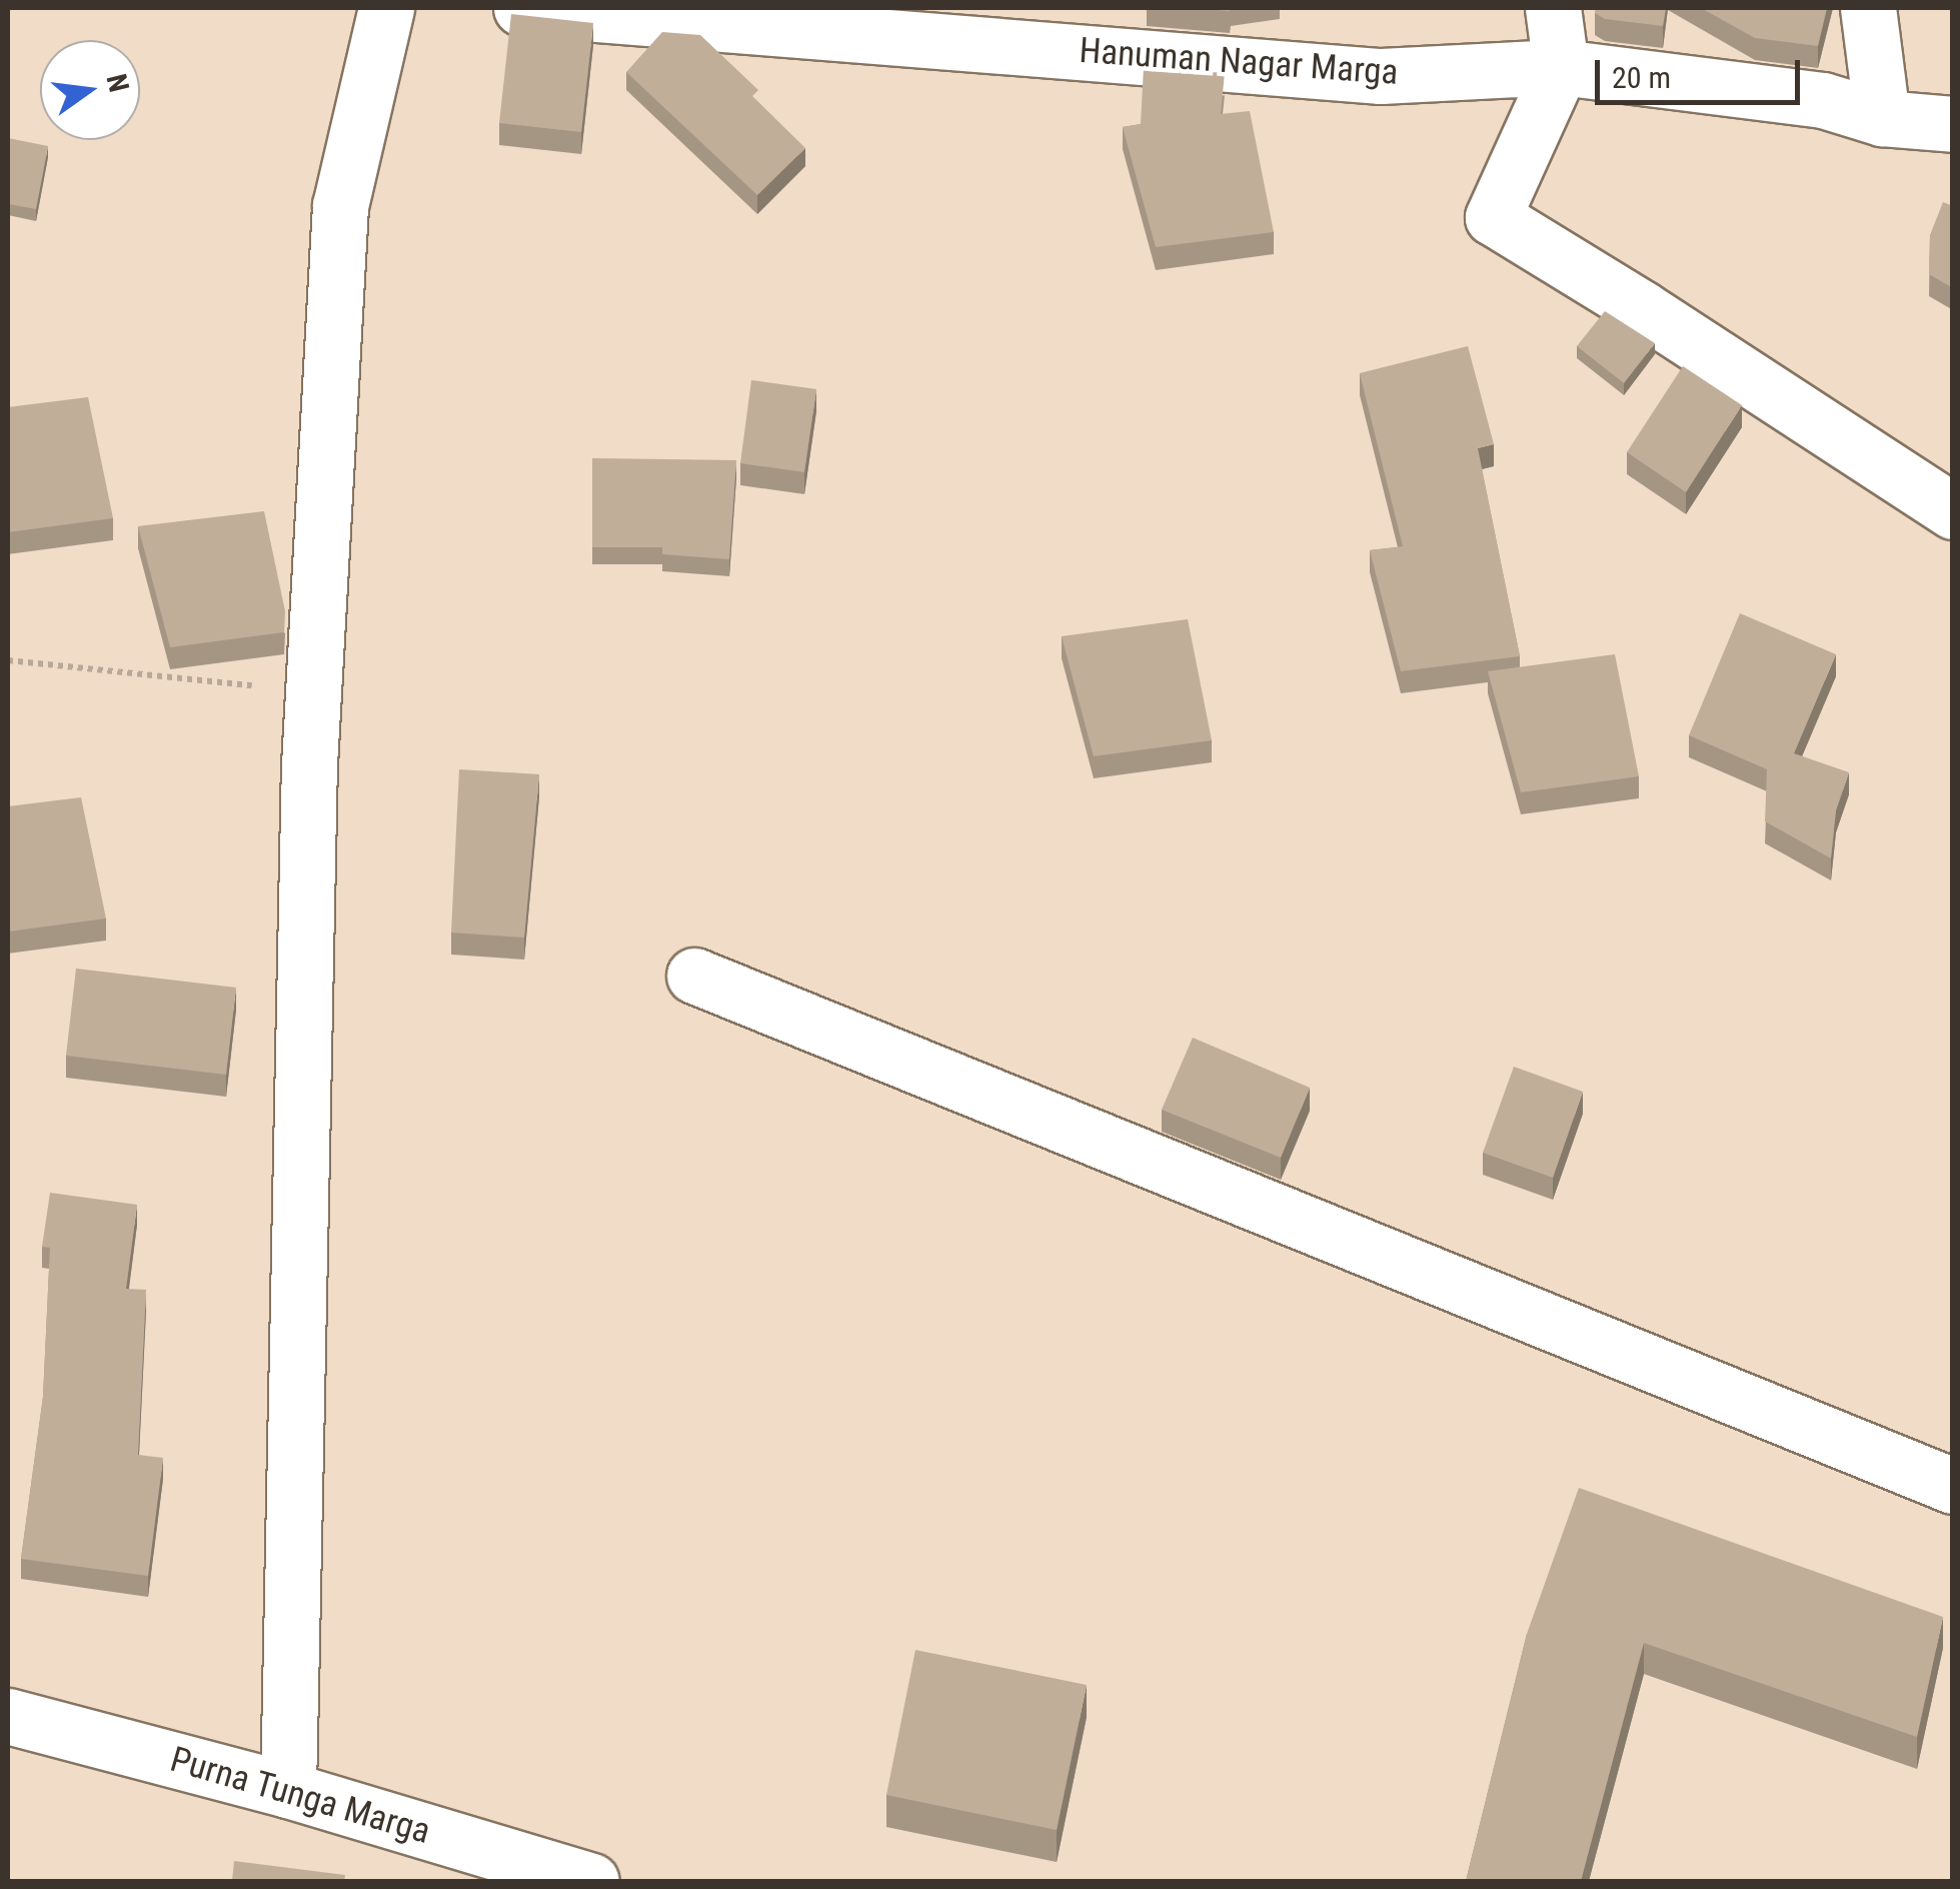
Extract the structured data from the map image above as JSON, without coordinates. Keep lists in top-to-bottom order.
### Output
{
  "streets": {
    "street": ["Hanuman Nagar Marga", "Purna Tunga Marga"]
  },
  "scale_bar": "20 m",
  "north": "right"
}
